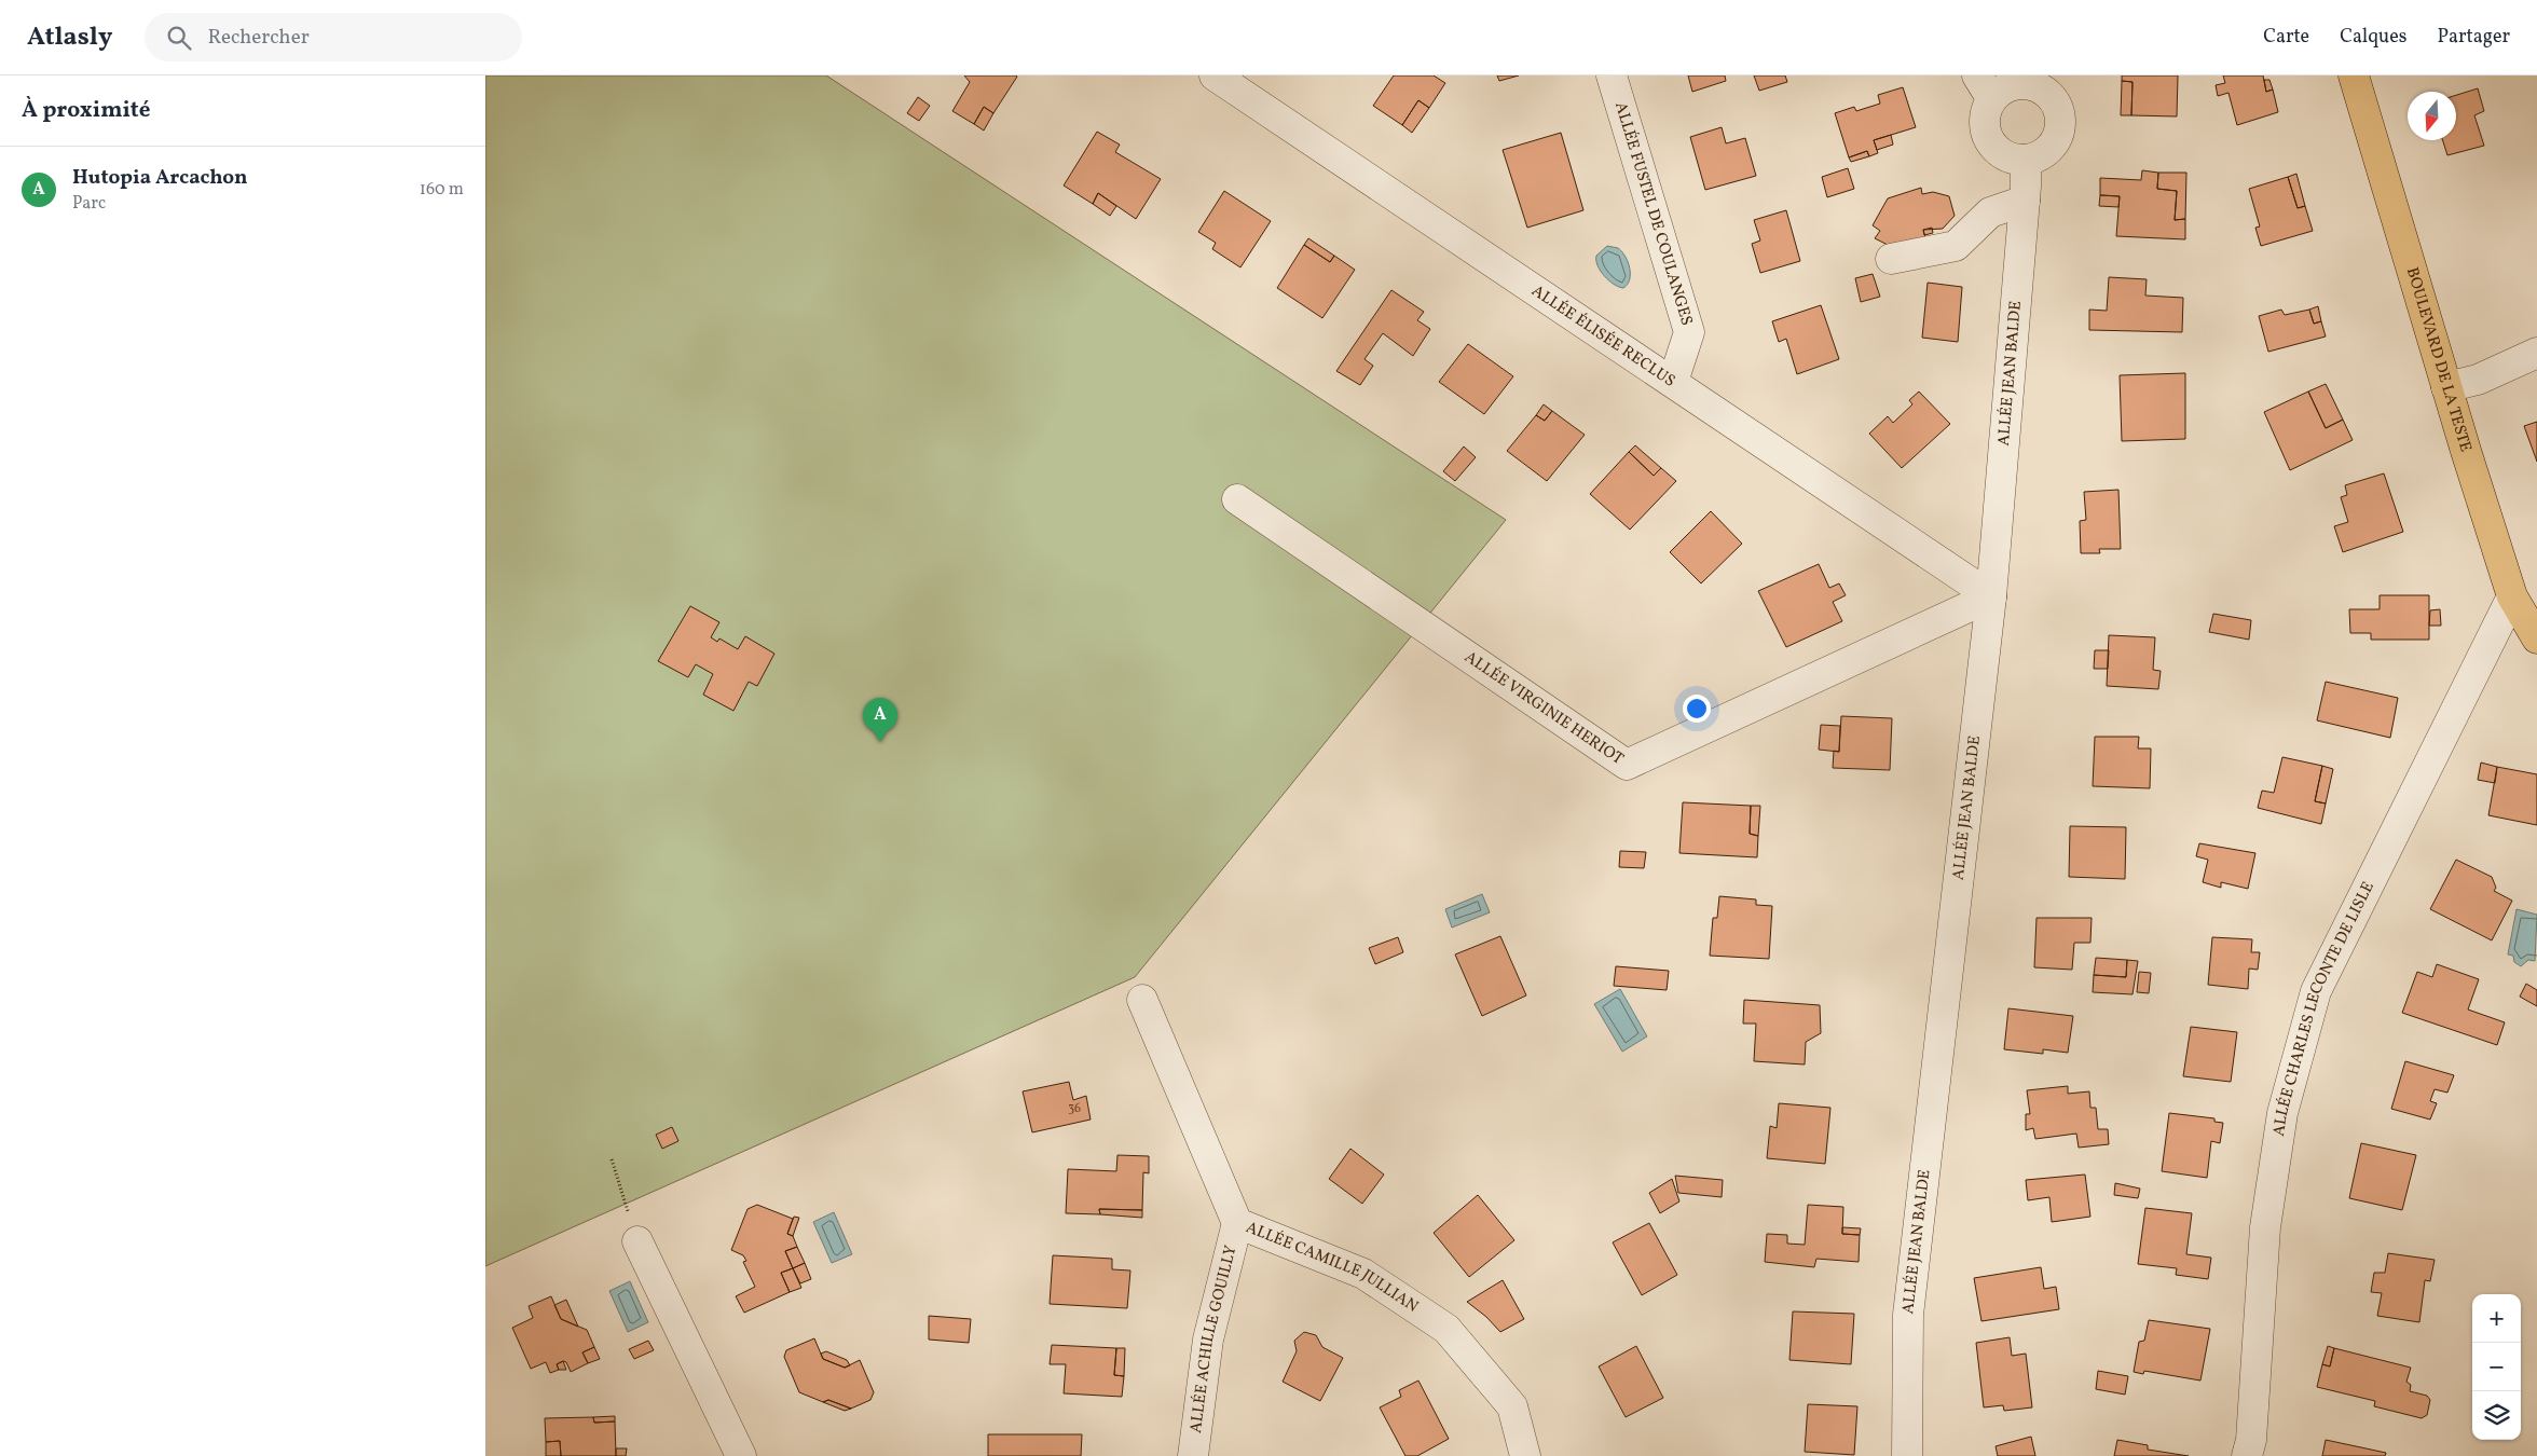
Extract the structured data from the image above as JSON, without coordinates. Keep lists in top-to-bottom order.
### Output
{
  "streets": {
    "main road": ["BOULEVARD DE LA TESTE"],
    "street": [
      "ALLÉE FUSTEL DE COULANGES",
      "ALLÉE ÉLISÉE RECLUS",
      "ALLÉE JEAN BALDE",
      "ALLÉE VIRGINIE HERIOT",
      "ALLÉE CHARLES LECONTE DE LISLE",
      "ALLÉE CAMILLE JULLIAN",
      "ALLÉE ACHILLE GOUILLY"
    ]
  },
  "crossings": [
    ["ALLÉE FUSTEL DE COULANGES", "ALLÉE ÉLISÉE RECLUS"],
    ["ALLÉE ÉLISÉE RECLUS", "ALLÉE JEAN BALDE"],
    ["ALLÉE ÉLISÉE RECLUS", "ALLÉE VIRGINIE HERIOT"],
    ["BOULEVARD DE LA TESTE", "ALLÉE CHARLES LECONTE DE LISLE"],
    ["ALLÉE JEAN BALDE", "ALLÉE VIRGINIE HERIOT"],
    ["ALLÉE CAMILLE JULLIAN", "ALLÉE ACHILLE GOUILLY"]
  ],
  "house_numbers": ["36"],
  "north": "bottom",
  "page": {
    "header": "Atlasly",
    "search": "Rechercher",
    "nav": ["Carte", "Calques", "Partager"],
    "heading": "À proximité",
    "list": [
      {
        "mark": "A",
        "name": "Hutopia Arcachon",
        "note": "Parc",
        "value": "160 m"
      }
    ],
    "pins": "A",
    "map_buttons": ["+", "−"]
  }
}
